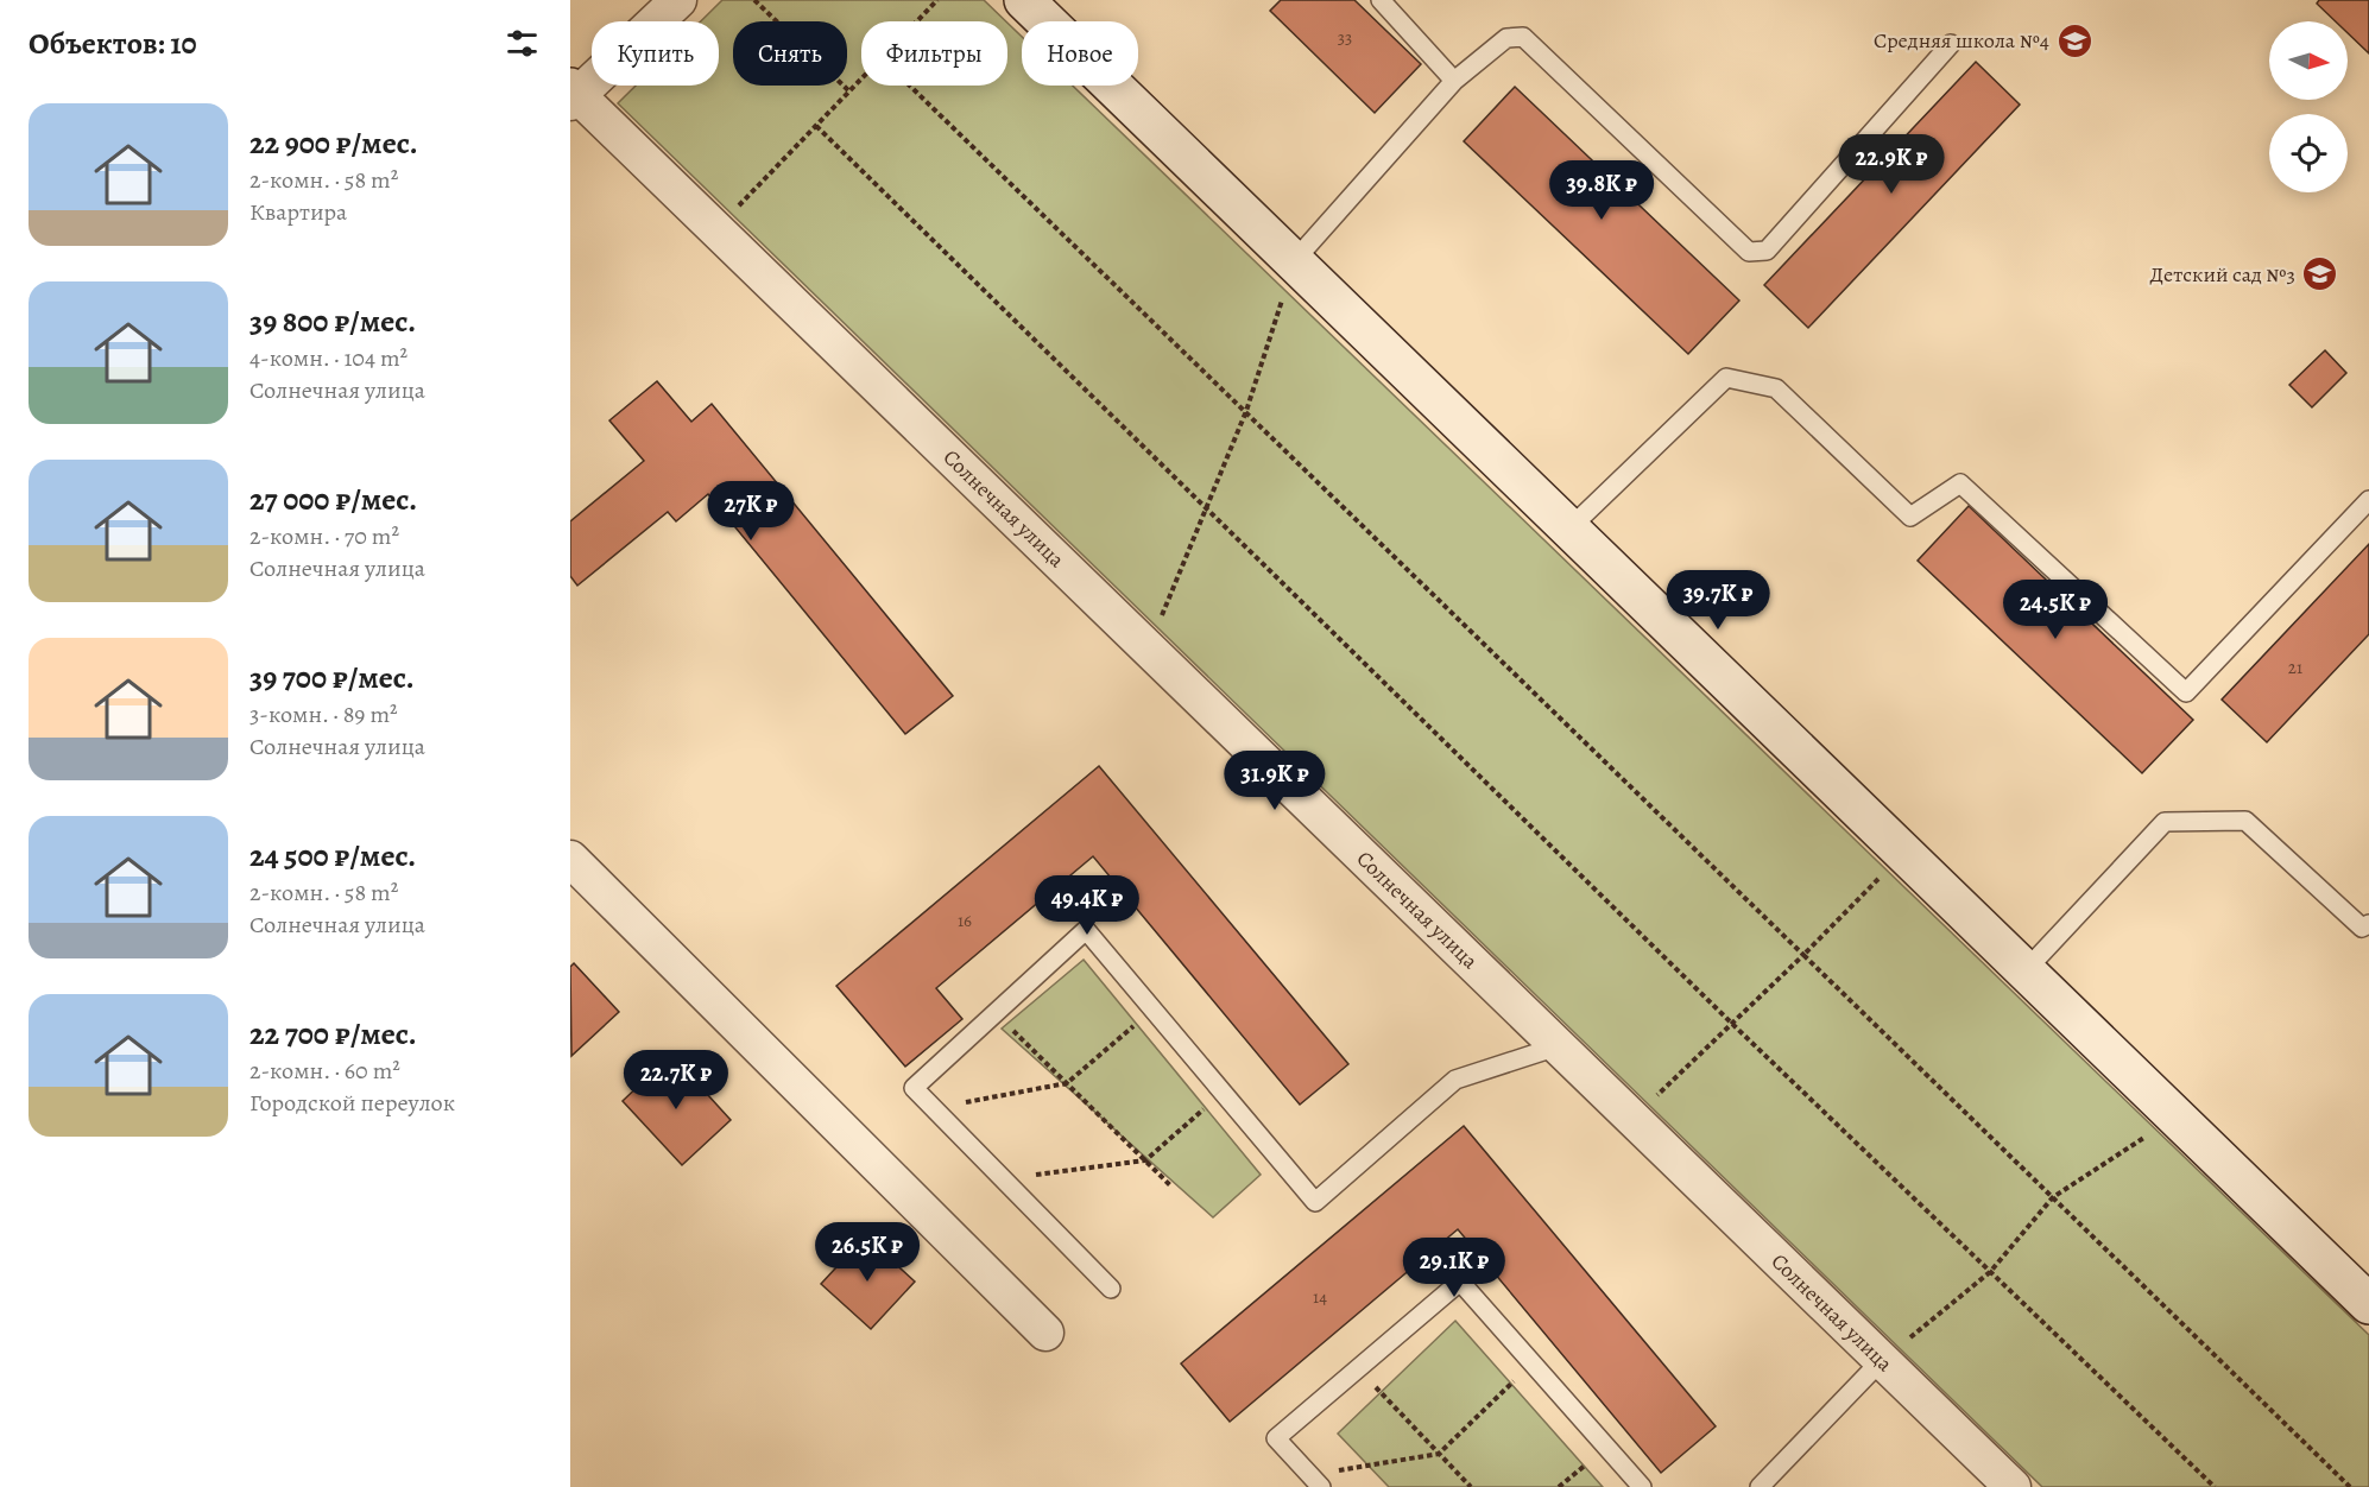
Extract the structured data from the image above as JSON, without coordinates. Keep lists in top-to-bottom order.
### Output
{
  "streets": {
    "street": ["Солнечная улица"]
  },
  "places": {
    "school or university": ["Средняя школа №4", "Детский сад №3"]
  },
  "house_numbers": [
    "33",
    "21",
    "16",
    "14"
  ],
  "north": "right",
  "page": {
    "heading": "Объектов: 10",
    "chip": [
      "Купить",
      "Снять",
      "Фильтры",
      "Новое"
    ],
    "list": [
      {
        "name": "22 900 ₽/мес.",
        "note": "2-комн. · 58 m² · Квартира"
      },
      {
        "name": "39 800 ₽/мес.",
        "note": "4-комн. · 104 m² · Солнечная улица"
      },
      {
        "name": "27 000 ₽/мес.",
        "note": "2-комн. · 70 m² · Солнечная улица"
      },
      {
        "name": "39 700 ₽/мес.",
        "note": "3-комн. · 89 m² · Солнечная улица"
      },
      {
        "name": "24 500 ₽/мес.",
        "note": "2-комн. · 58 m² · Солнечная улица"
      },
      {
        "name": "22 700 ₽/мес.",
        "note": "2-комн. · 60 m² · Городской переулок"
      }
    ],
    "price": [
      "22.9K ₽",
      "39.8K ₽",
      "27K ₽",
      "39.7K ₽",
      "24.5K ₽",
      "31.9K ₽",
      "49.4K ₽",
      "22.7K ₽",
      "26.5K ₽",
      "29.1K ₽"
    ]
  }
}
